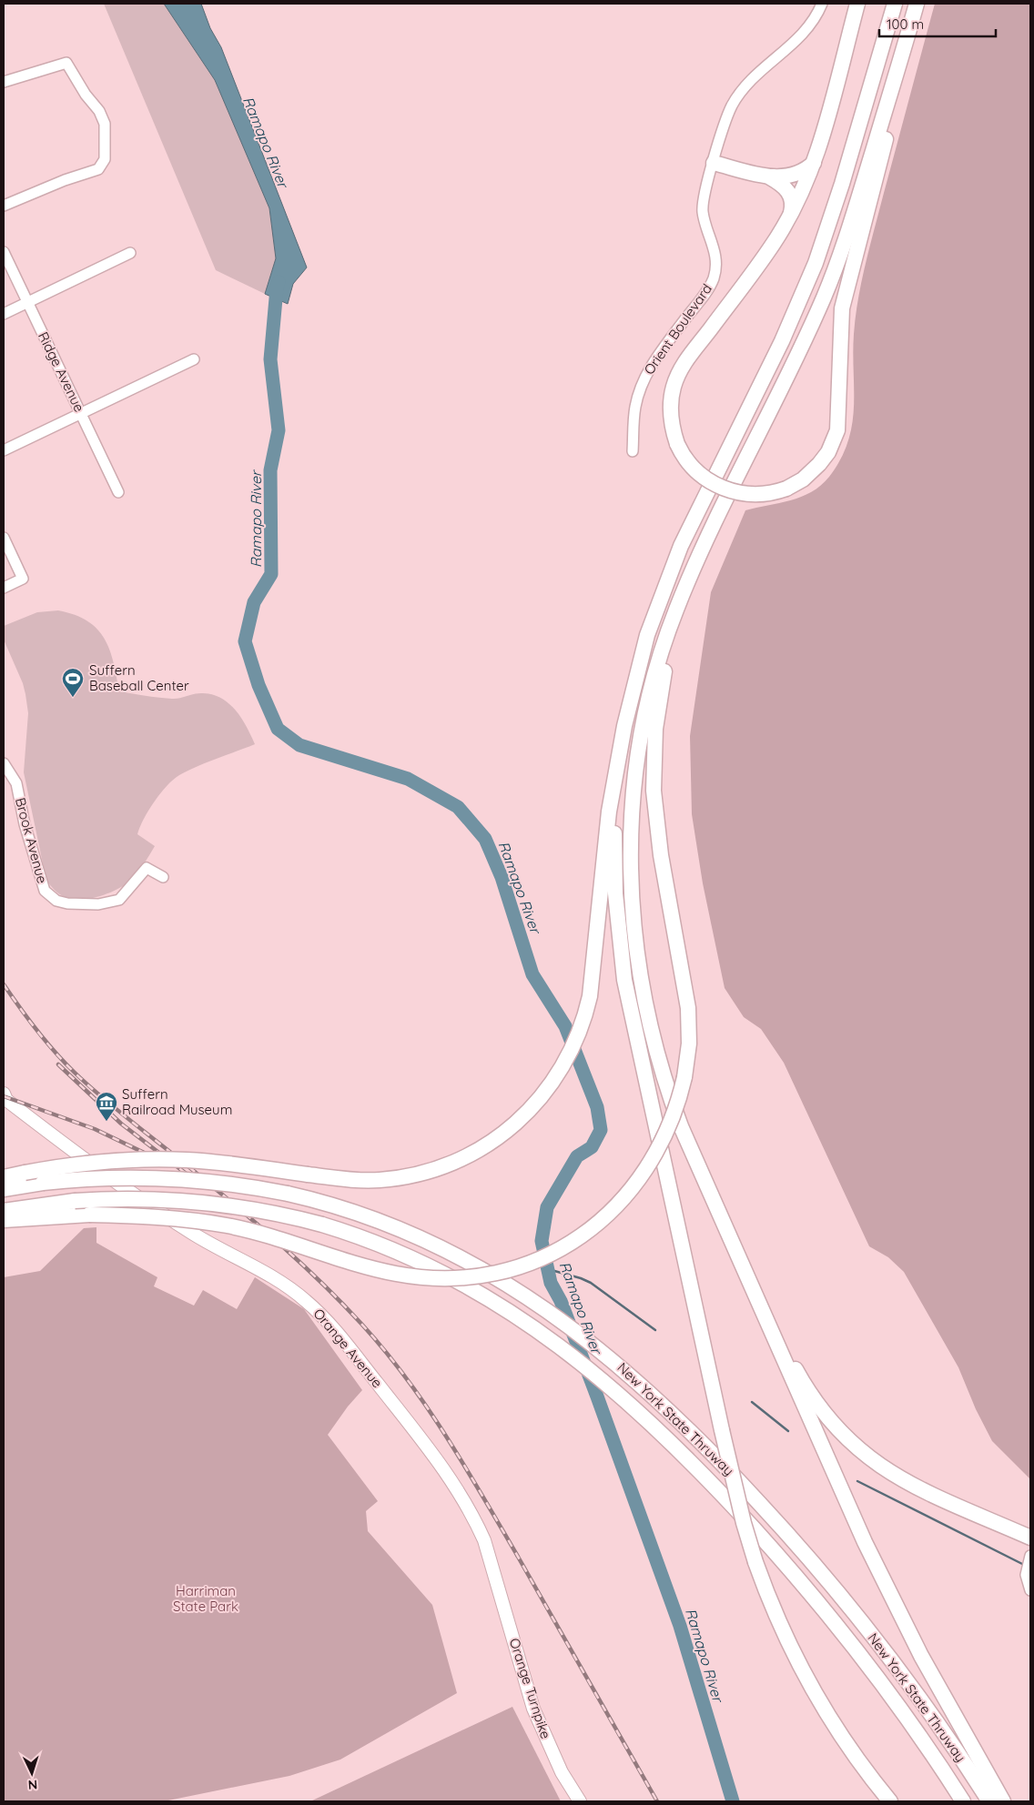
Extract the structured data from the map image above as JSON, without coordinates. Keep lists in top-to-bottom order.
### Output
{
  "streets": {
    "highway": ["New York State Thruway"],
    "main road": ["Orange Avenue", "Orange Turnpike"],
    "street": ["Orient Boulevard", "Ridge Avenue", "Brook Avenue"]
  },
  "crossings": [
    ["Orange Avenue", "Orange Turnpike"]
  ],
  "water": ["Ramapo River"],
  "parks": ["Harriman State Park"],
  "places": {
    "sports": ["Suffern Baseball Center"],
    "museum": ["Suffern Railroad Museum"]
  },
  "scale_bar": "100 m",
  "north": "bottom"
}
